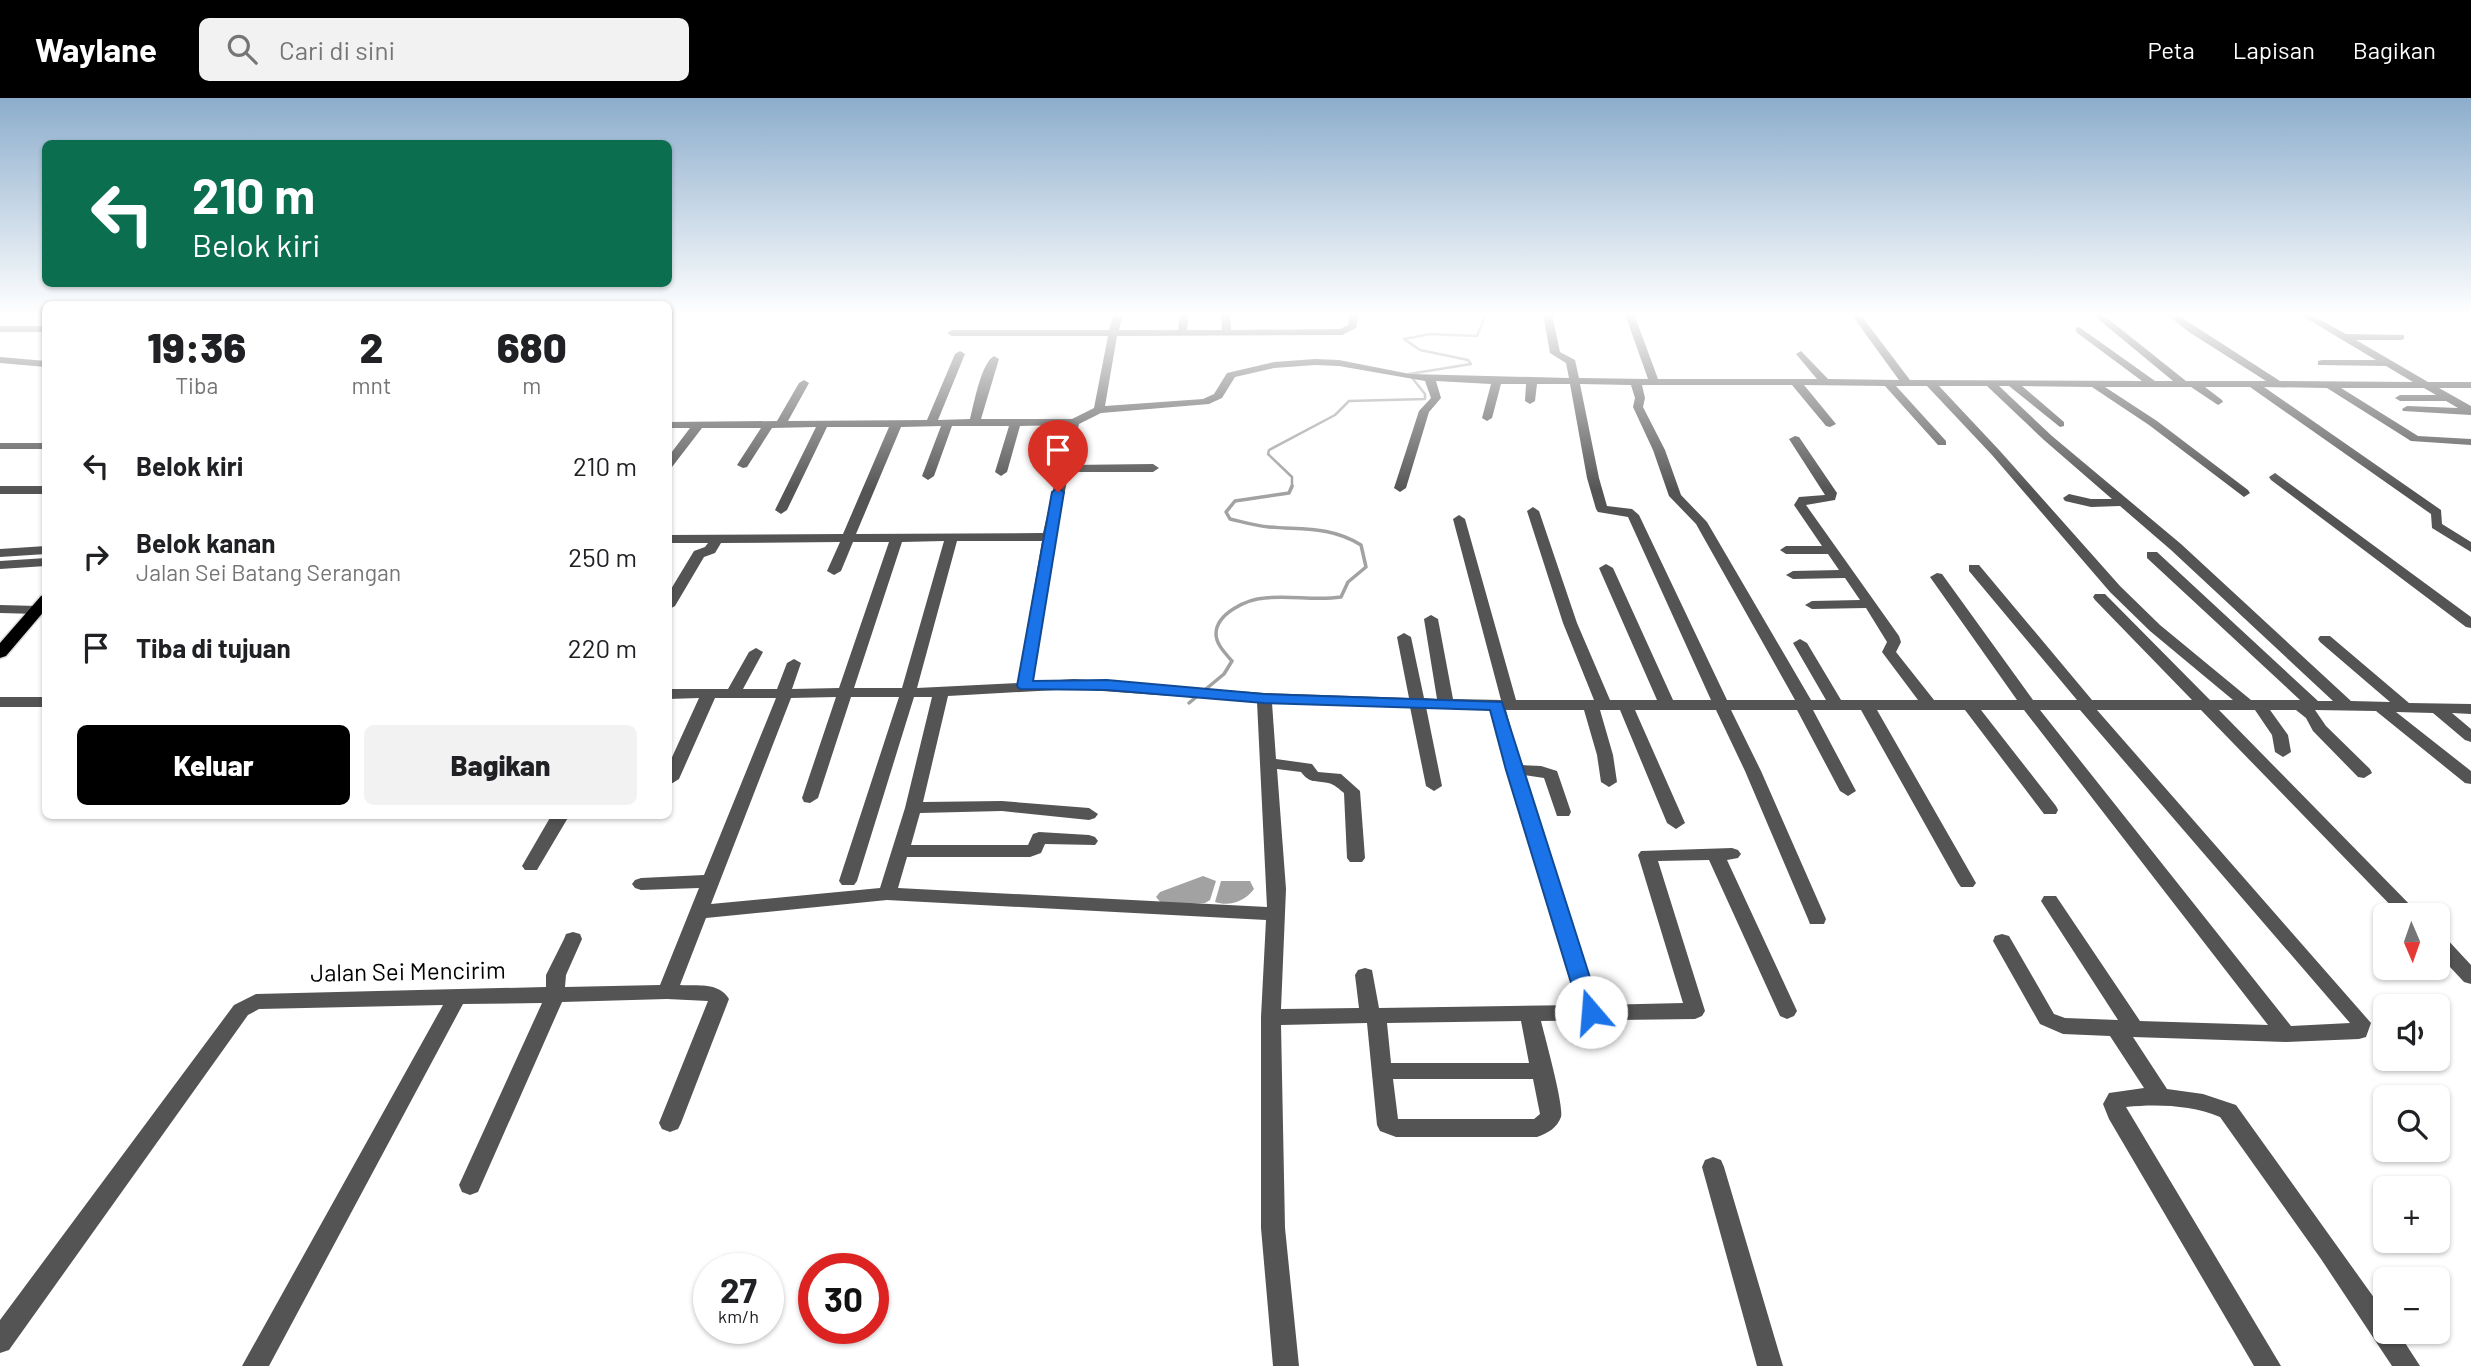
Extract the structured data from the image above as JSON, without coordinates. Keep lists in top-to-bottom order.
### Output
{
  "streets": {
    "street": ["Jalan Sei Mencirim"]
  },
  "north": "bottom",
  "page": {
    "header": "Waylane",
    "search": "Cari di sini",
    "nav": ["Peta", "Lapisan", "Bagikan"],
    "turn": ["210 m", "Belok kiri"],
    "eta": [
      "19:36",
      "Tiba",
      "2",
      "mnt",
      "680",
      "m"
    ],
    "list": [
      {
        "name": "Belok kiri",
        "value": "210 m"
      },
      {
        "name": "Belok kanan",
        "note": "Jalan Sei Batang Serangan",
        "value": "250 m"
      },
      {
        "name": "Tiba di tujuan",
        "value": "220 m"
      }
    ],
    "buttons": ["Keluar", "Bagikan"],
    "map_buttons": ["+", "−"],
    "speed": "27 km/h",
    "limit": "30"
  }
}
